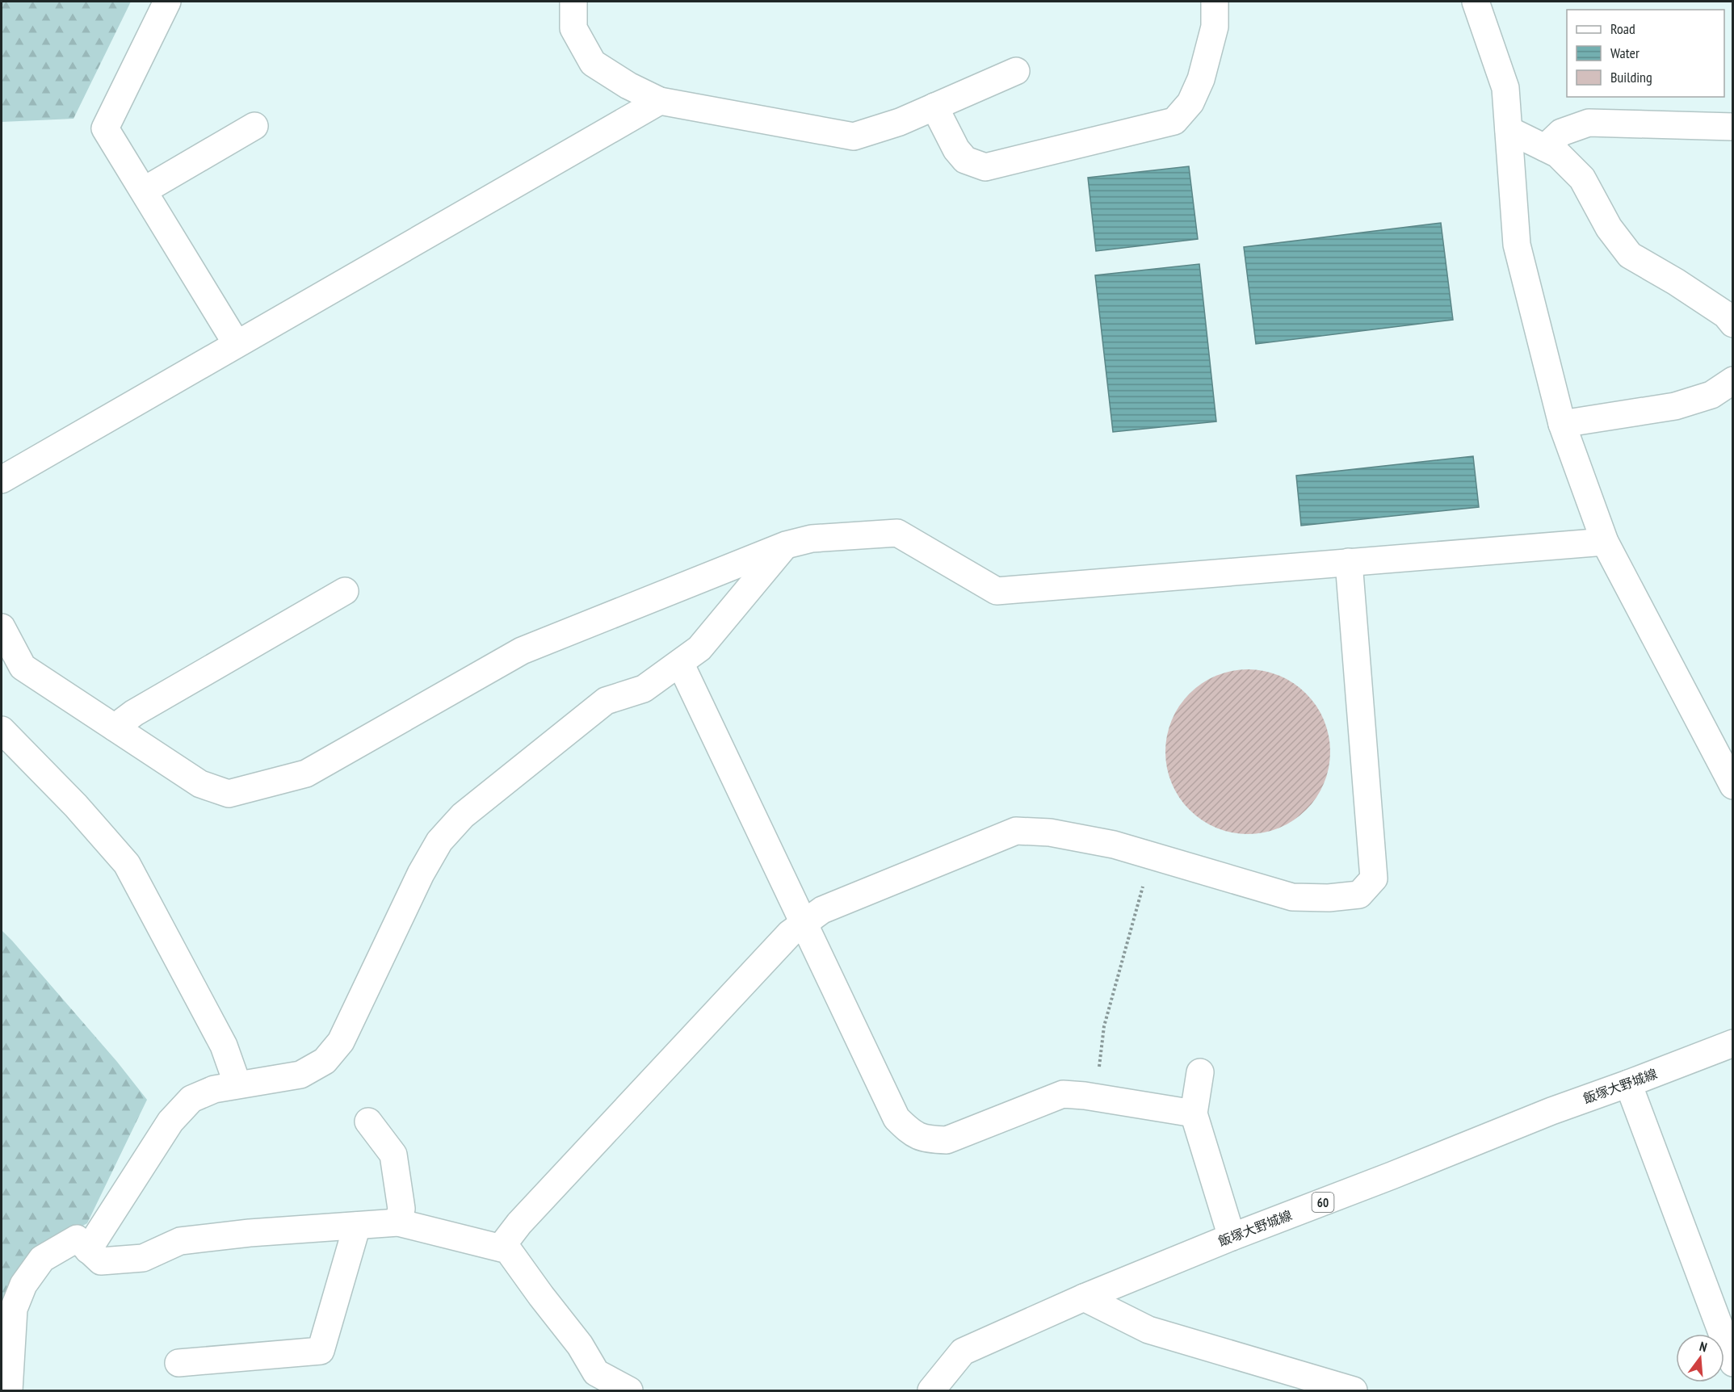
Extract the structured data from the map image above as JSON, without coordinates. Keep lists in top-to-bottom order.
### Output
{
  "streets": {
    "street": ["飯塚大野城線", "60"]
  },
  "legend": ["Road", "Water", "Building"],
  "north": "top"
}
